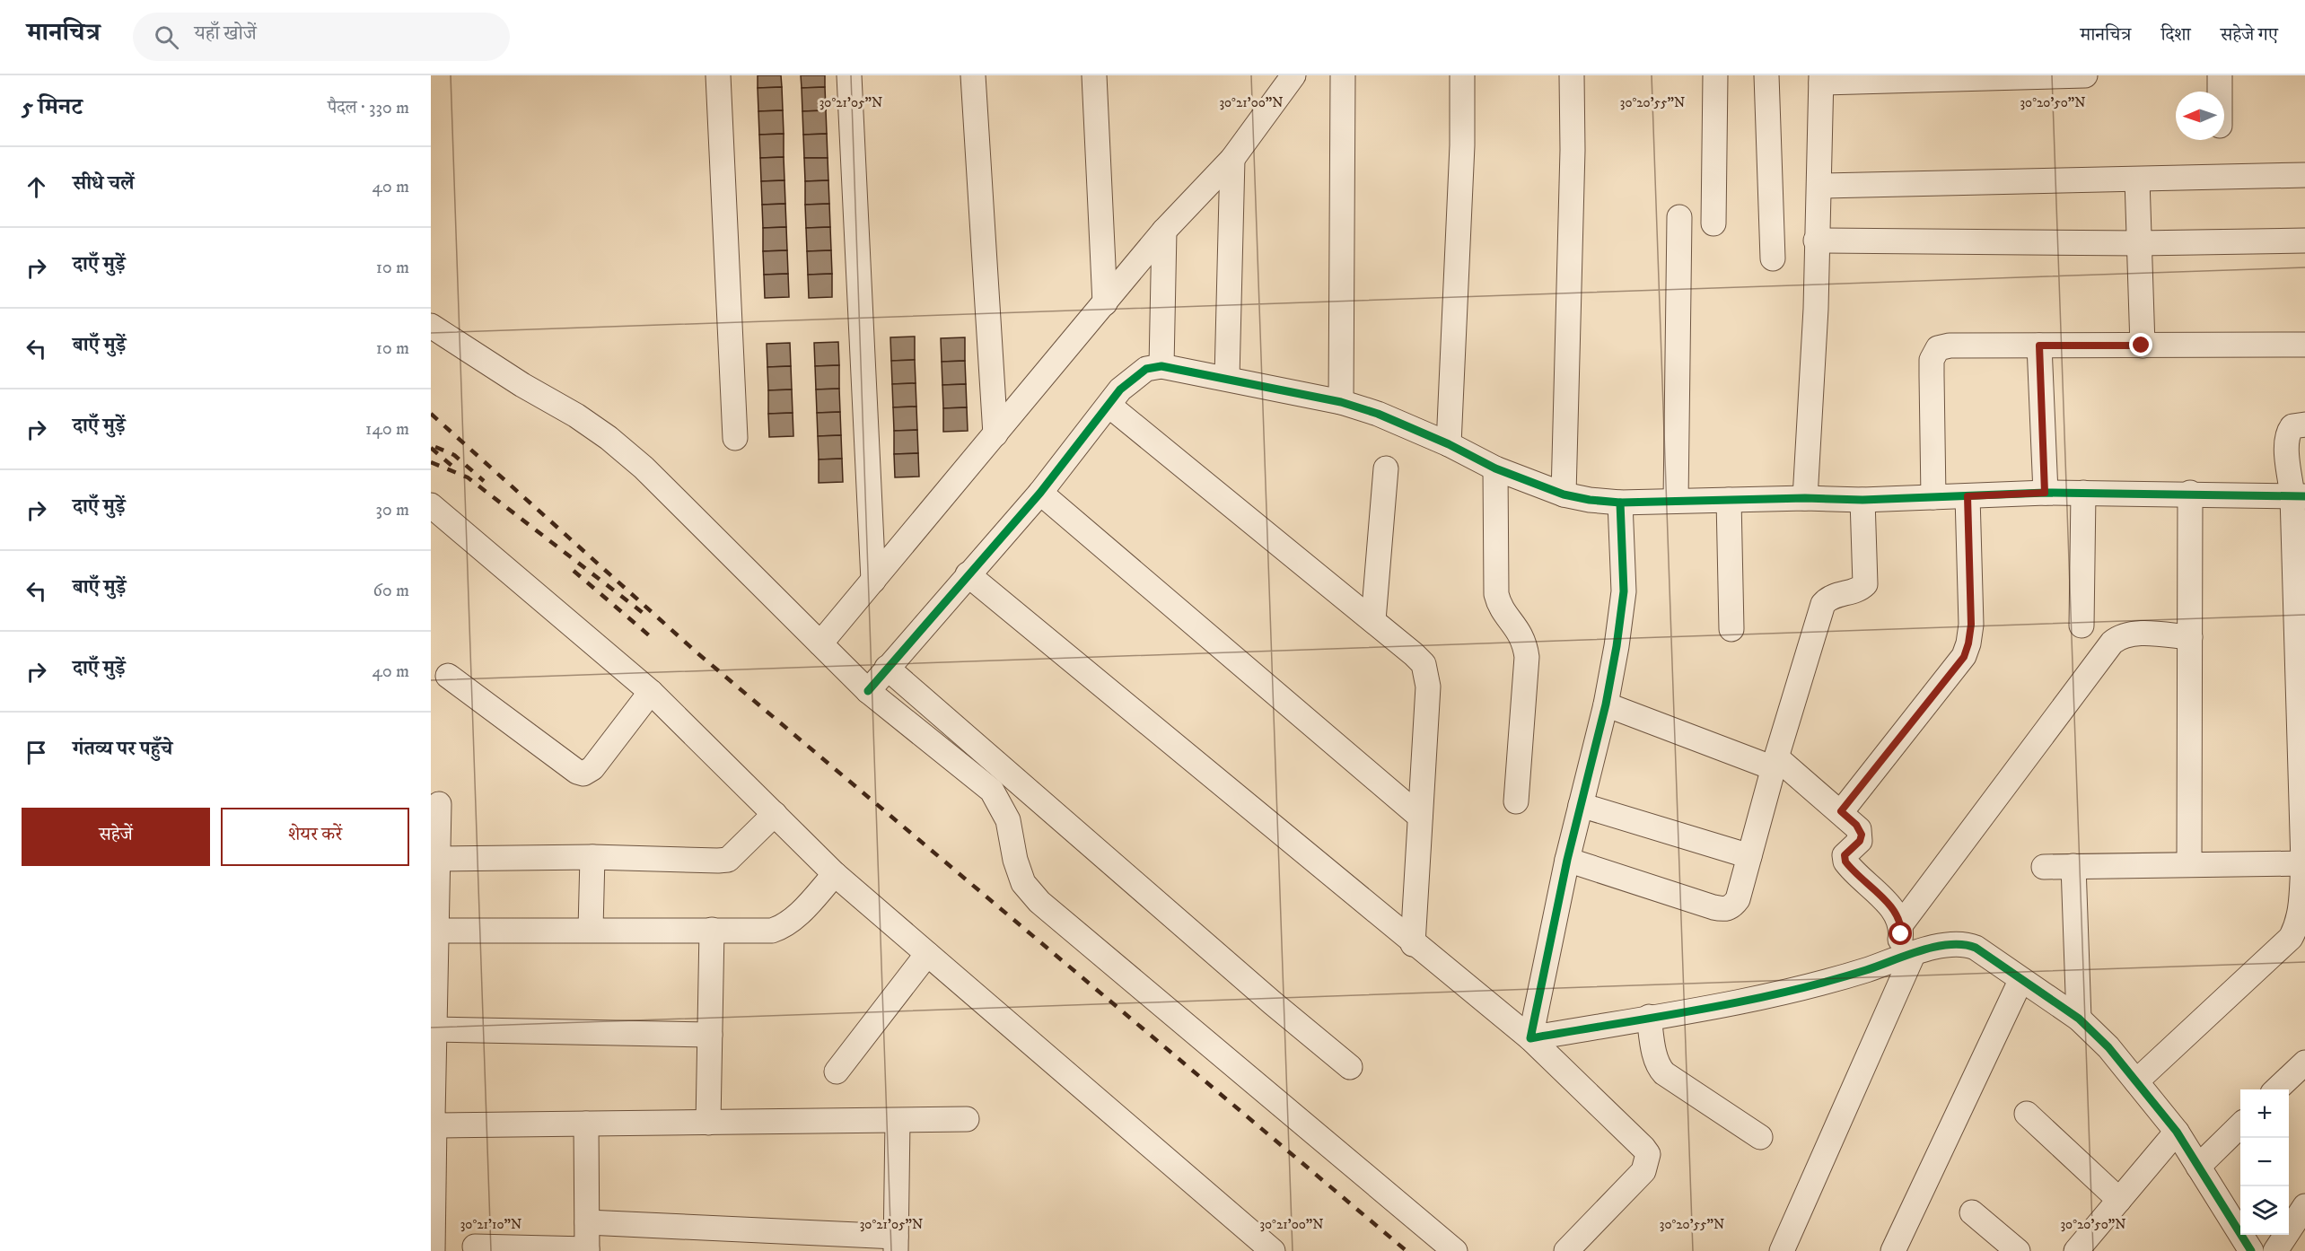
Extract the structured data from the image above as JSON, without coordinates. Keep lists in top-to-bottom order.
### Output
{
  "north": "left",
  "page": {
    "header": "मानचित्र",
    "search": "यहाँ खोजें",
    "nav": ["मानचित्र", "दिशा", "सहेजे गए"],
    "heading": ["5 मिनट", "पैदल · 330 m"],
    "list": [
      ["सीधे चलें", "40 m"],
      ["दाएँ मुड़ें", "10 m"],
      ["बाएँ मुड़ें", "10 m"],
      ["दाएँ मुड़ें", "140 m"],
      ["दाएँ मुड़ें", "30 m"],
      ["बाएँ मुड़ें", "60 m"],
      ["दाएँ मुड़ें", "40 m"],
      "गंतव्य पर पहुँचे"
    ],
    "buttons": ["सहेजें", "शेयर करें"],
    "map_buttons": ["+", "−"]
  },
  "coordinates": [
    "30°21'05\"N",
    "30°21'00\"N",
    "30°20'55\"N",
    "30°20'50\"N",
    "30°21'10\"N"
  ]
}
